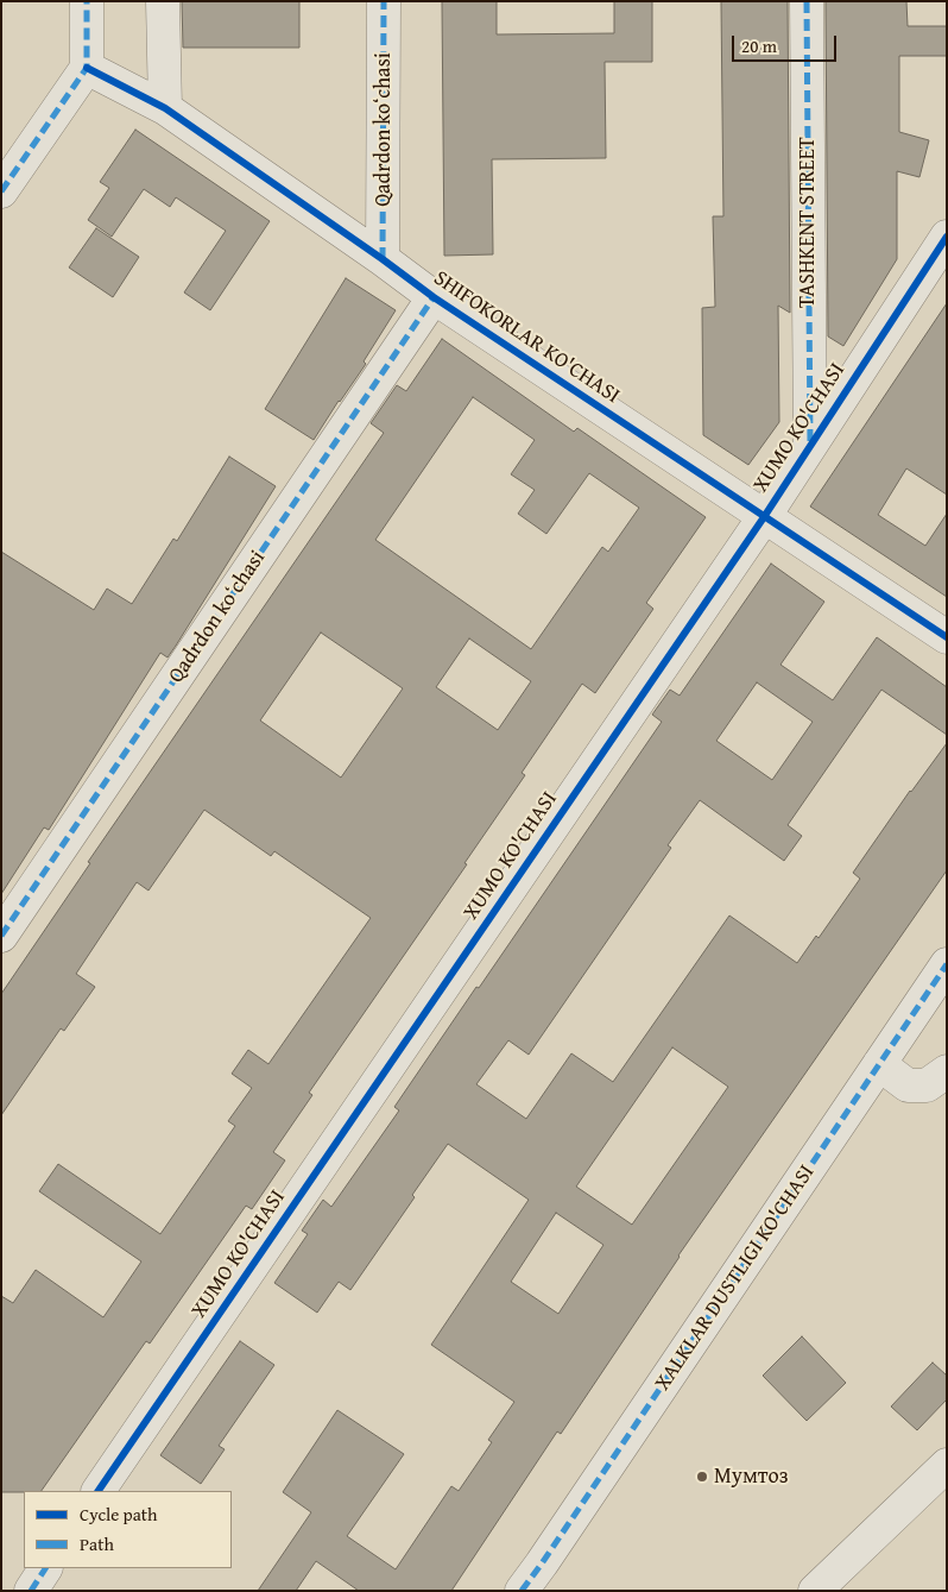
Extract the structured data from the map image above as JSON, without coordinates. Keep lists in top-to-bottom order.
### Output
{
  "streets": {
    "street": [
      "Qadrdon koʻchasi",
      "TASHKENT STREET",
      "SHIFOKORLAR KO'CHASI",
      "XUMO KO'CHASI",
      "XALKLAR DUSTLIGI KO'CHASI"
    ]
  },
  "crossings": [
    ["Qadrdon koʻchasi", "SHIFOKORLAR KO'CHASI"],
    ["TASHKENT STREET", "XUMO KO'CHASI"],
    ["SHIFOKORLAR KO'CHASI", "XUMO KO'CHASI"]
  ],
  "places": ["Mумтоз"],
  "legend": ["Cycle path", "Path"],
  "scale_bar": "20 m"
}
